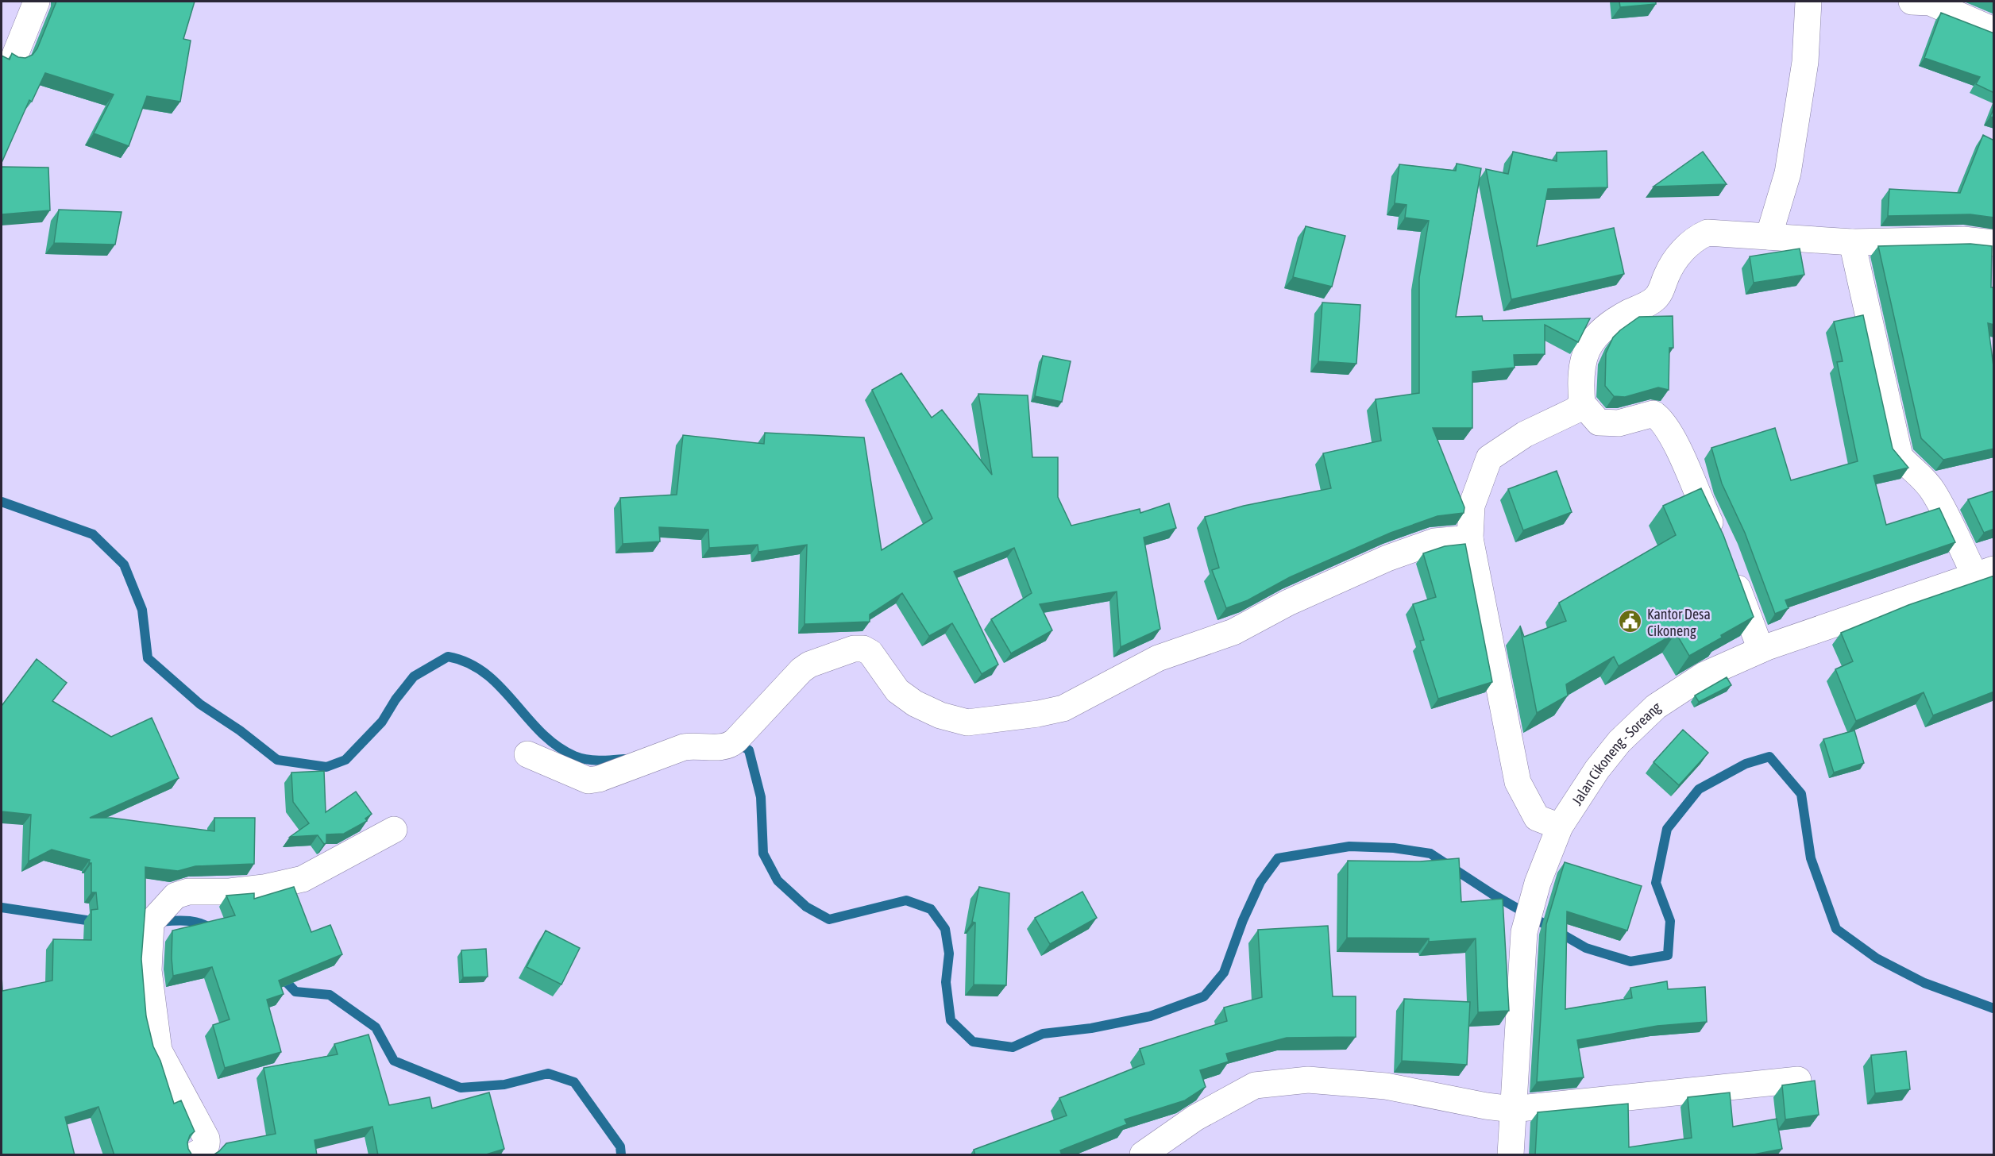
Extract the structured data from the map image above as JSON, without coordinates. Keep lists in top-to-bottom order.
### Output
{
  "streets": {
    "street": ["Jalan Cikoneng - Soreang"]
  },
  "places": {
    "public building": ["Kantor Desa Cikoneng"]
  }
}
